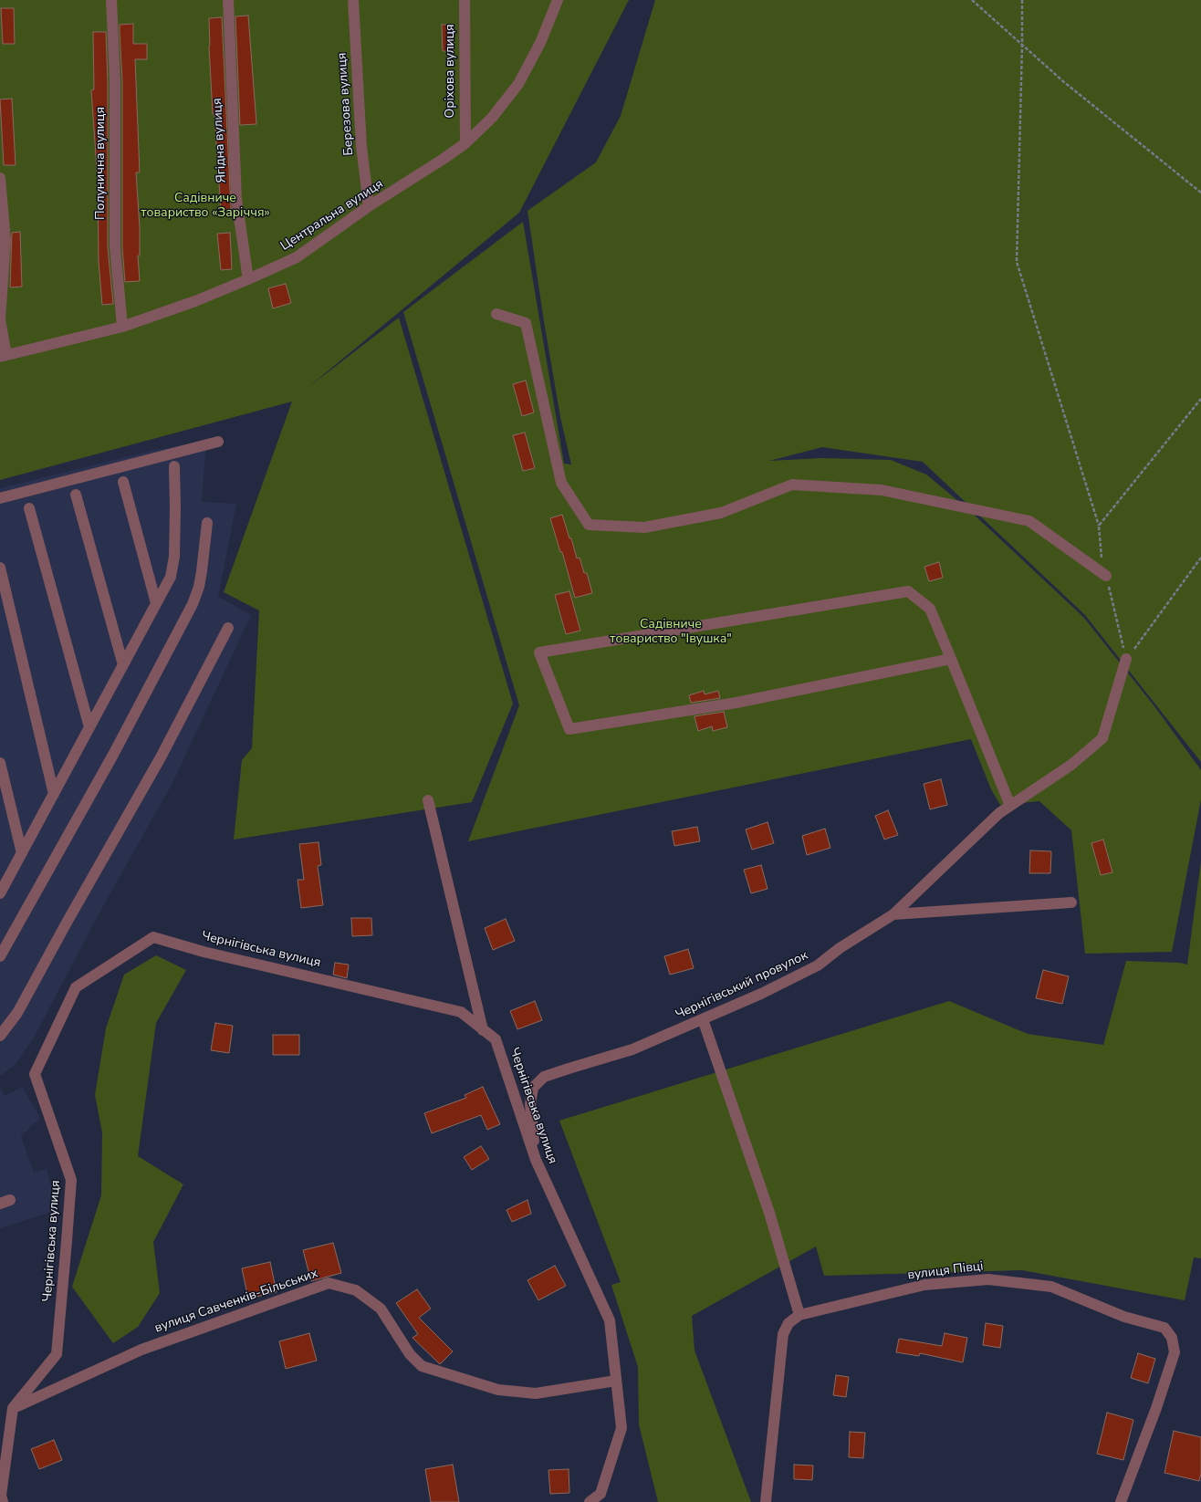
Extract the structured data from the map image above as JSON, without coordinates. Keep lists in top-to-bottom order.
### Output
{
  "streets": {
    "street": [
      "Оріхова вулиця",
      "Березова вулиця",
      "Ягідна вулиця",
      "Полунична вулиця",
      "Центральна вулиця",
      "Чернігівська вулиця",
      "Чернігівський провулок",
      "вулиця Півці",
      "вулиця Савченків-Більських"
    ]
  },
  "crossings": [
    ["Оріхова вулиця", "Центральна вулиця"],
    ["Березова вулиця", "Центральна вулиця"],
    ["Ягідна вулиця", "Центральна вулиця"],
    ["Полунична вулиця", "Центральна вулиця"],
    ["Чернігівська вулиця", "Чернігівський провулок"],
    ["Чернігівська вулиця", "вулиця Савченків-Більських"]
  ],
  "parks": ["Садівниче товариство «Заріччя»", "Садівниче товариство \"Івушка\""]
}
